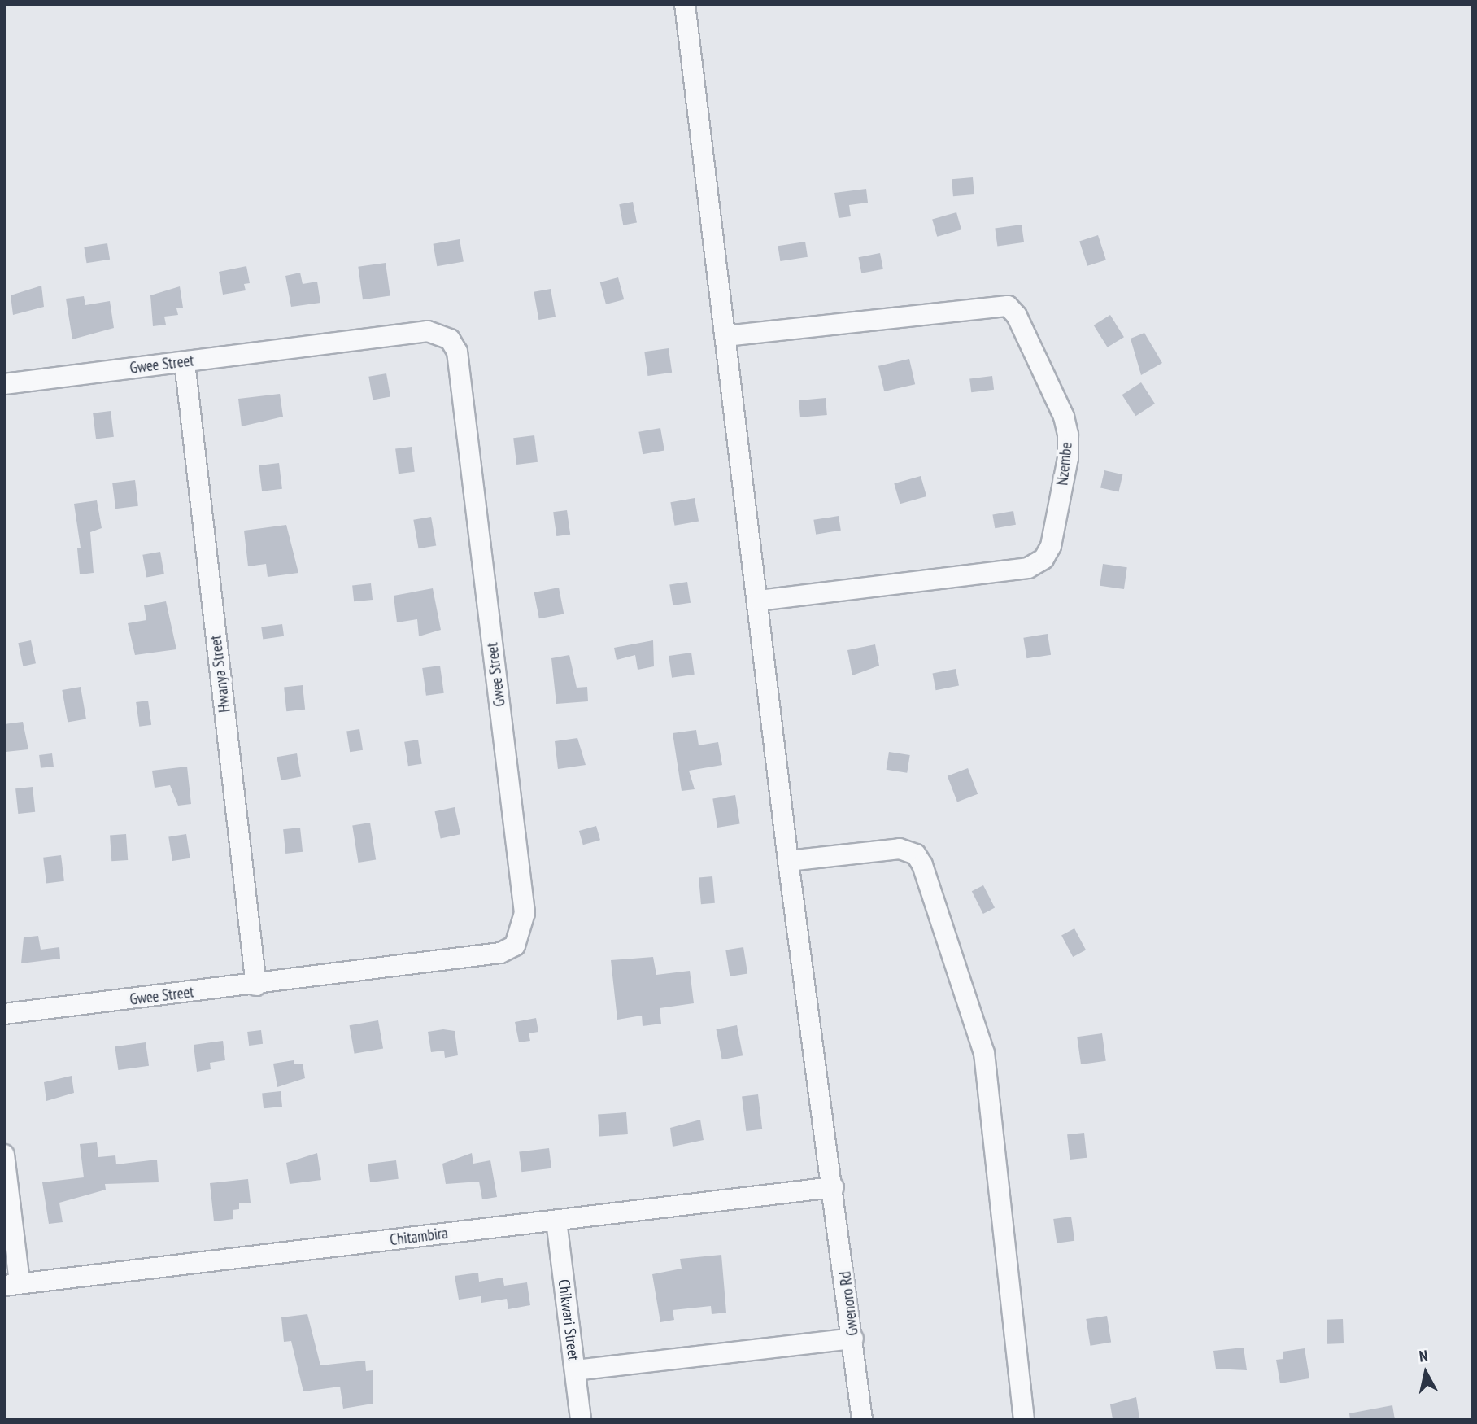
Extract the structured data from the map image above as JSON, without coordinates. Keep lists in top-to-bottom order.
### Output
{
  "streets": {
    "street": [
      "Gwee Street",
      "Nzembe",
      "Hwanya Street",
      "Chitambira",
      "Gwenoro Rd",
      "Chikwari Street"
    ]
  },
  "crossings": [
    ["Gwee Street", "Hwanya Street"],
    ["Nzembe", "Gwenoro Rd"],
    ["Chitambira", "Gwenoro Rd"],
    ["Chitambira", "Chikwari Street"]
  ],
  "north": "top"
}
